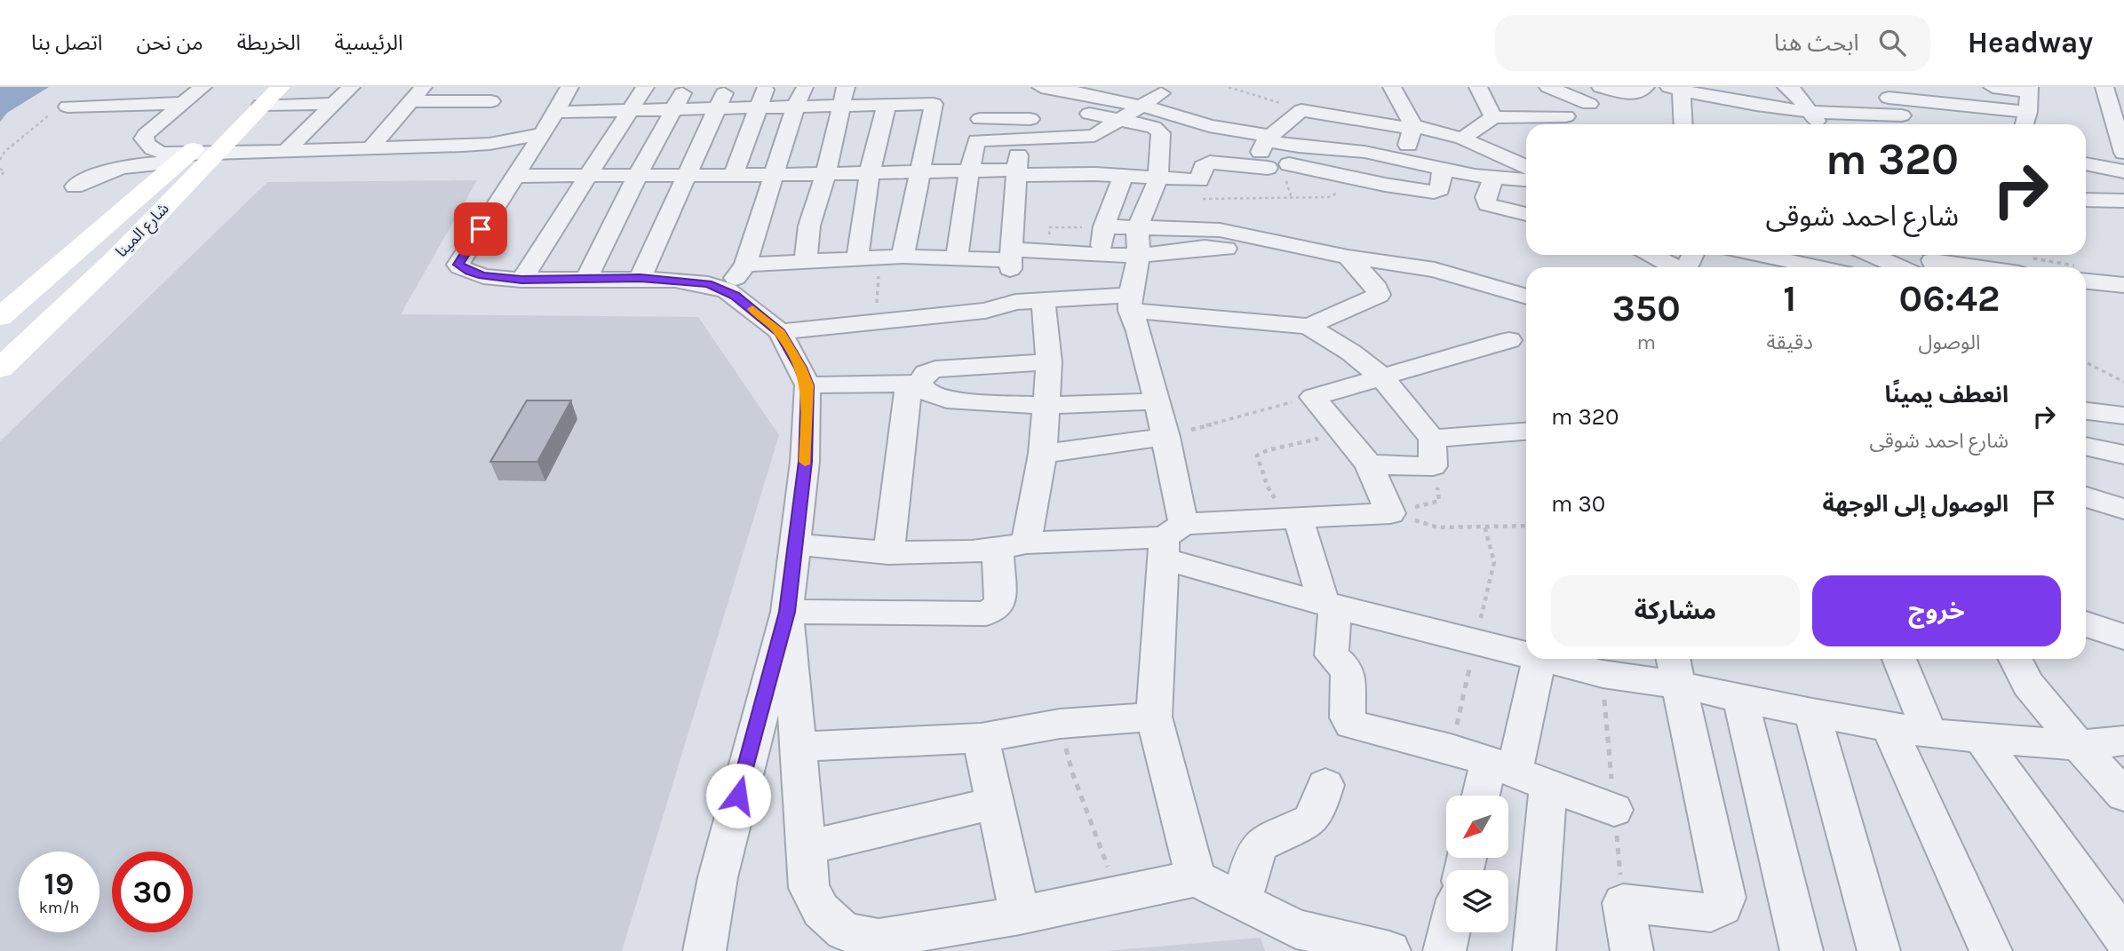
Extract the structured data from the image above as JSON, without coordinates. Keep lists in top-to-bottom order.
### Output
{
  "streets": {
    "main road": ["شارع المينا"]
  },
  "north": "bottom left",
  "page": {
    "header": "Headway",
    "search": "ابحث هنا",
    "nav": [
      "الرئيسية",
      "الخريطة",
      "من نحن",
      "اتصل بنا"
    ],
    "turn": ["320 m", "شارع احمد شوقى"],
    "eta": [
      "06:42",
      "الوصول",
      "1",
      "دقيقة",
      "350",
      "m"
    ],
    "list": [
      {
        "name": "انعطف يمينًا",
        "note": "شارع احمد شوقى",
        "value": "320 m"
      },
      {
        "name": "الوصول إلى الوجهة",
        "value": "30 m"
      }
    ],
    "buttons": ["خروج", "مشاركة"],
    "speed": "19 km/h",
    "limit": "30"
  }
}
